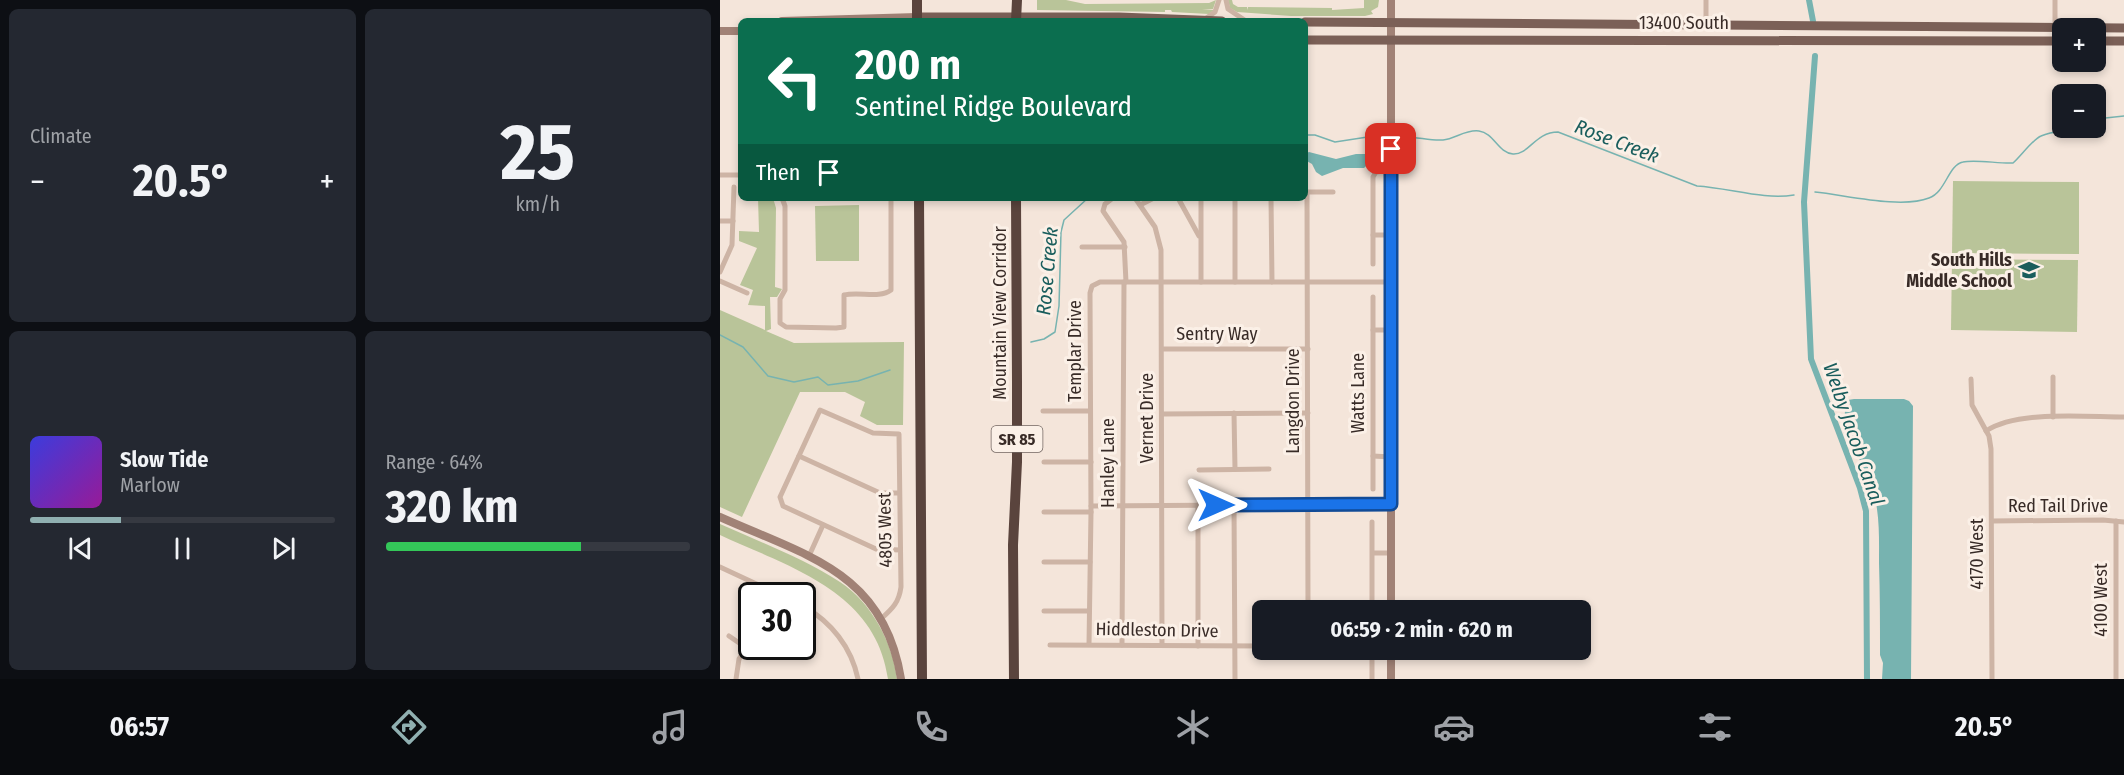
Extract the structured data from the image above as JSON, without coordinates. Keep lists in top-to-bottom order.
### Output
{
  "streets": {
    "highway": ["Mountain View Corridor", "SR 85"],
    "main road": ["13400 South"],
    "street": [
      "Sentry Way",
      "Templar Drive",
      "Watts Lane",
      "Langdon Drive",
      "Vernet Drive",
      "Hanley Lane",
      "Red Tail Drive",
      "4805 West",
      "4170 West",
      "4100 West",
      "Hiddleston Drive"
    ]
  },
  "crossings": [
    ["Sentry Way", "Langdon Drive"],
    ["Sentry Way", "Vernet Drive"],
    ["Templar Drive", "Langdon Drive"],
    ["Templar Drive", "Vernet Drive"],
    ["Templar Drive", "Hanley Lane"],
    ["Templar Drive", "Hiddleston Drive"],
    ["Vernet Drive", "Hiddleston Drive"],
    ["Hanley Lane", "Hiddleston Drive"],
    ["Red Tail Drive", "4170 West"],
    ["Red Tail Drive", "4100 West"]
  ],
  "water": ["Rose Creek", "Welby Jacob Canal"],
  "places": {
    "school or university": ["South Hills Middle School"]
  },
  "page": {
    "tile": [
      "Climate",
      ["25", "km/h"],
      ["Range · 64%", "320 km"]
    ],
    "map_buttons": ["+", "−"],
    "turn": ["200 m", "Sentinel Ridge Boulevard"],
    "then": "Then",
    "heat": ["−", "20.5°", "+"],
    "song": ["Slow Tide", "Marlow"],
    "limit": "30",
    "trip": "06:59 · 2 min · 620 m",
    "tabs": ["06:57", "20.5°"]
  }
}
